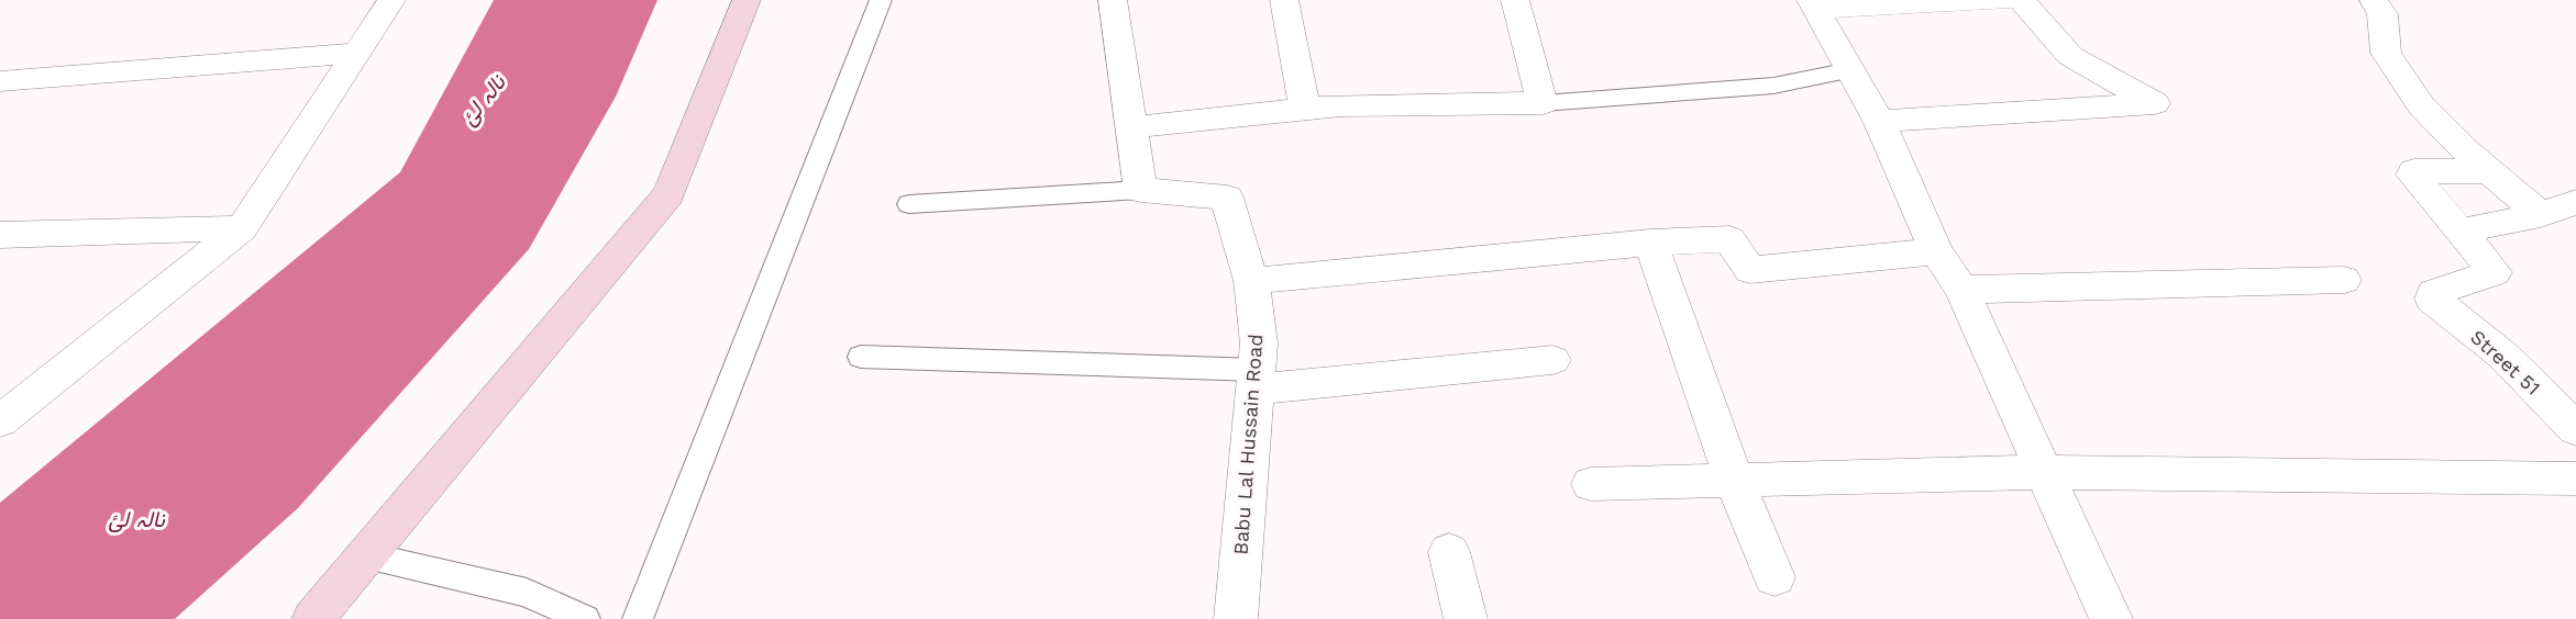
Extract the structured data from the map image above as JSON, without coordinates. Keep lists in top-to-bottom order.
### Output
{
  "streets": {
    "street": ["Street 51", "Babu Lal Hussain Road"]
  },
  "water": ["نالہ لئ"]
}
